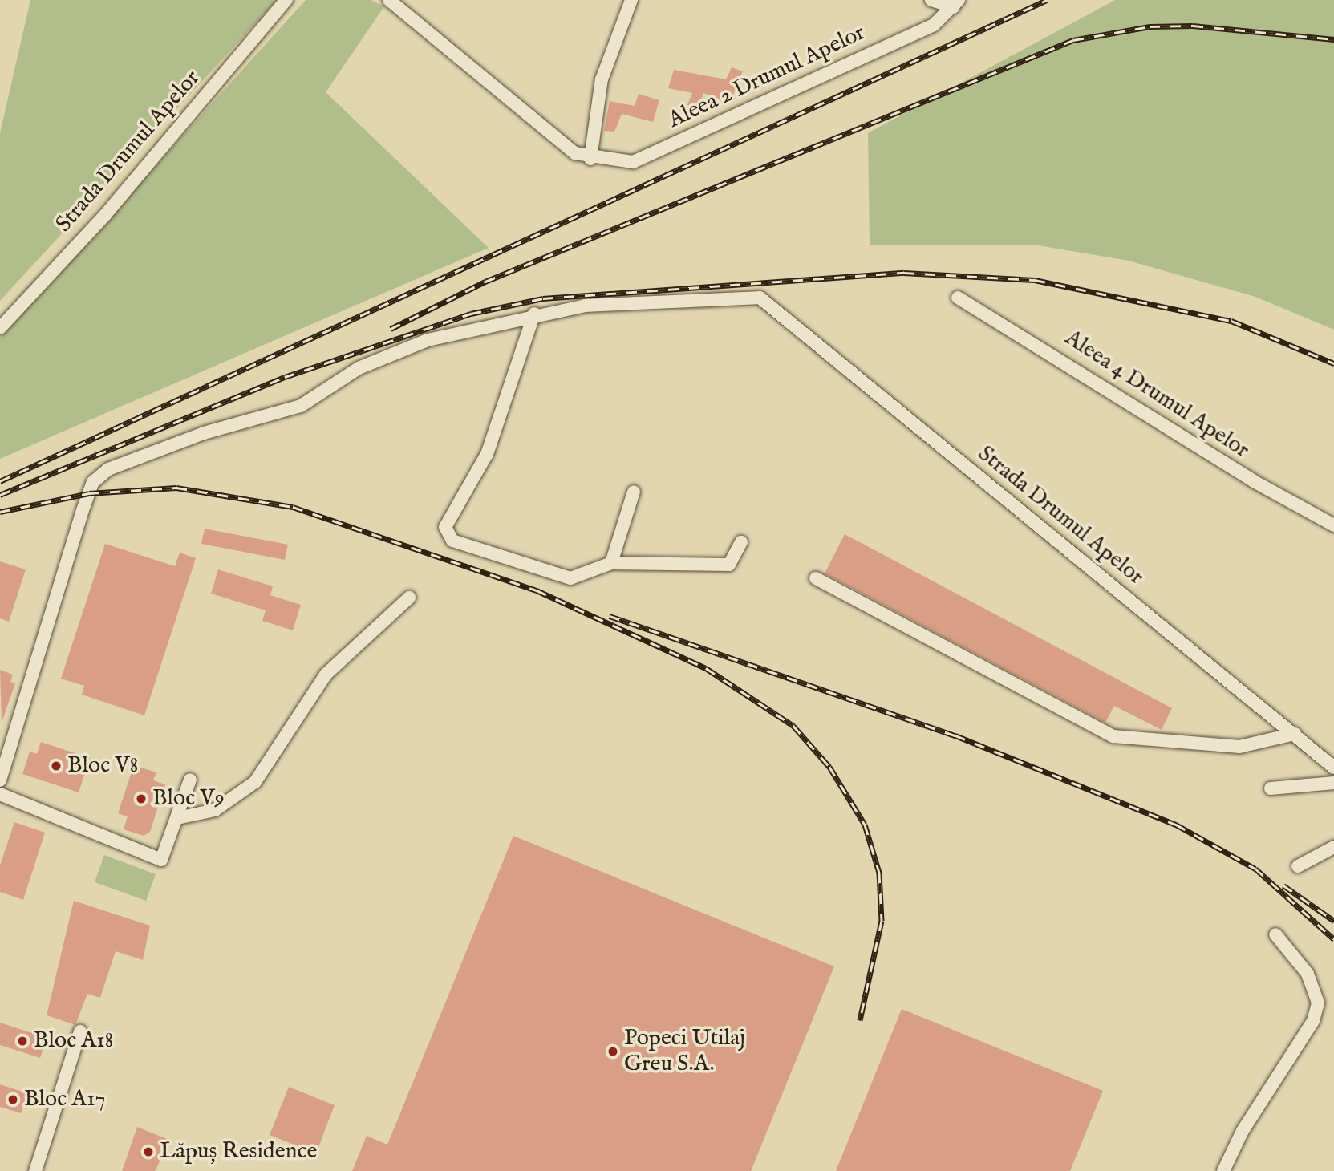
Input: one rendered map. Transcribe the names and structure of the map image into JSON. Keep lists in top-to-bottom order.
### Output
{
  "streets": {
    "street": ["Aleea 2 Drumul Apelor", "Strada Drumul Apelor", "Aleea 4 Drumul Apelor"]
  },
  "places": [
    "Bloc V8",
    "Bloc V9",
    "Bloc A18",
    "Popeci Utilaj Greu S.A.",
    "Bloc A17",
    "Lăpuș Residence"
  ]
}
